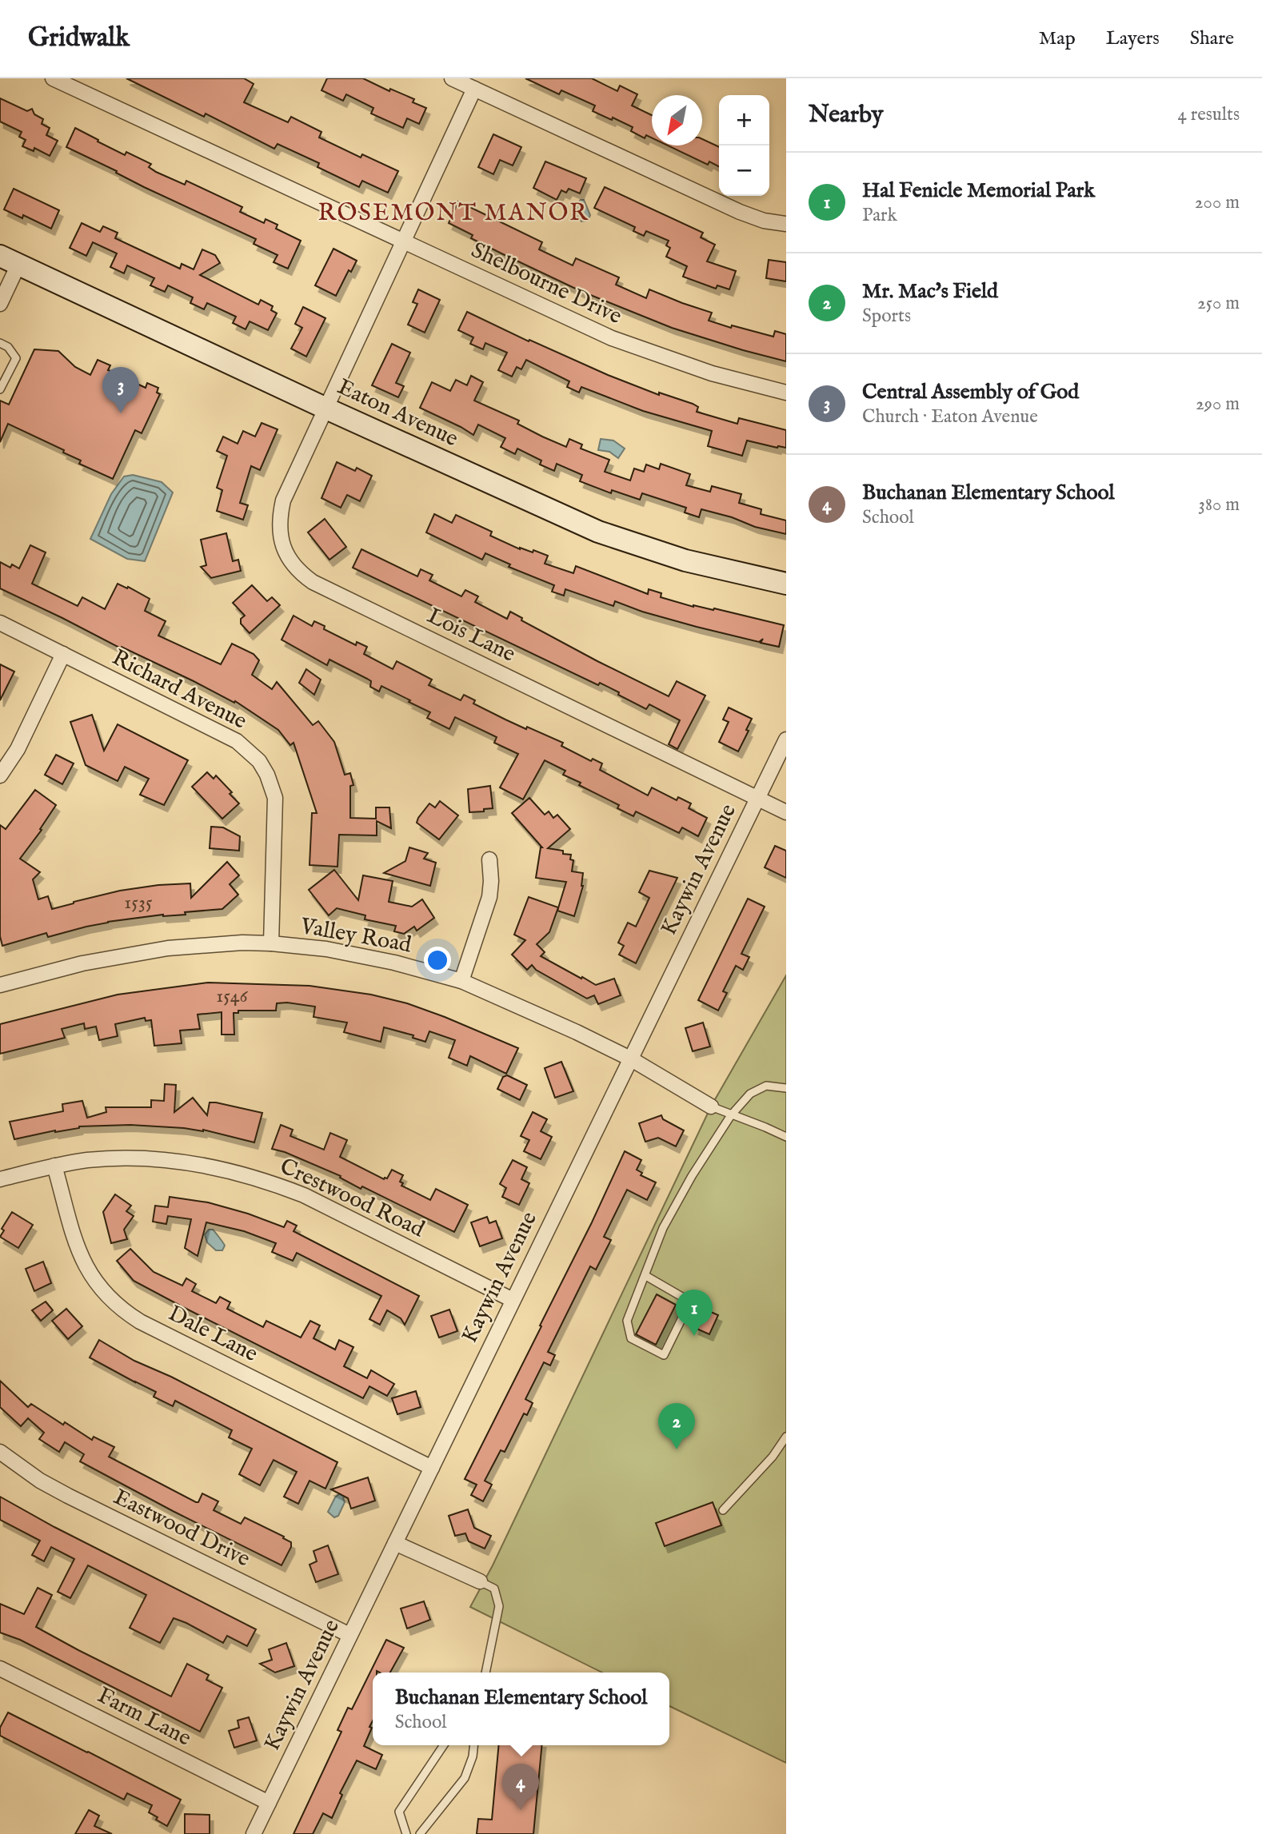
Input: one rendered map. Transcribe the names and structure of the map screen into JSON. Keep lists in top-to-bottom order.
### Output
{
  "streets": {
    "street": [
      "Shelbourne Drive",
      "Eaton Avenue",
      "Lois Lane",
      "Richard Avenue",
      "Kaywin Avenue",
      "Valley Road",
      "Crestwood Road",
      "Dale Lane",
      "Eastwood Drive",
      "Farm Lane"
    ]
  },
  "crossings": [
    ["Shelbourne Drive", "Lois Lane"],
    ["Eaton Avenue", "Lois Lane"],
    ["Lois Lane", "Kaywin Avenue"],
    ["Richard Avenue", "Valley Road"],
    ["Kaywin Avenue", "Valley Road"],
    ["Kaywin Avenue", "Crestwood Road"],
    ["Kaywin Avenue", "Dale Lane"],
    ["Kaywin Avenue", "Eastwood Drive"],
    ["Kaywin Avenue", "Farm Lane"],
    ["Crestwood Road", "Dale Lane"]
  ],
  "districts": ["ROSEMONT MANOR"],
  "house_numbers": ["1535", "1546"],
  "north": "bottom left",
  "page": {
    "header": "Gridwalk",
    "nav": ["Map", "Layers", "Share"],
    "heading": ["Nearby", "4 results"],
    "map_buttons": ["+", "−"],
    "list": [
      {
        "mark": "1",
        "name": "Hal Fenicle Memorial Park",
        "note": "Park",
        "value": "200 m"
      },
      {
        "mark": "2",
        "name": "Mr. Mac's Field",
        "note": "Sports",
        "value": "250 m"
      },
      {
        "mark": "3",
        "name": "Central Assembly of God",
        "note": "Church · Eaton Avenue",
        "value": "290 m"
      },
      {
        "mark": "4",
        "name": "Buchanan Elementary School",
        "note": "School",
        "value": "380 m"
      }
    ],
    "pins": [
      "3",
      "1",
      "2",
      "4"
    ],
    "popup": ["Buchanan Elementary School", "School"]
  }
}
